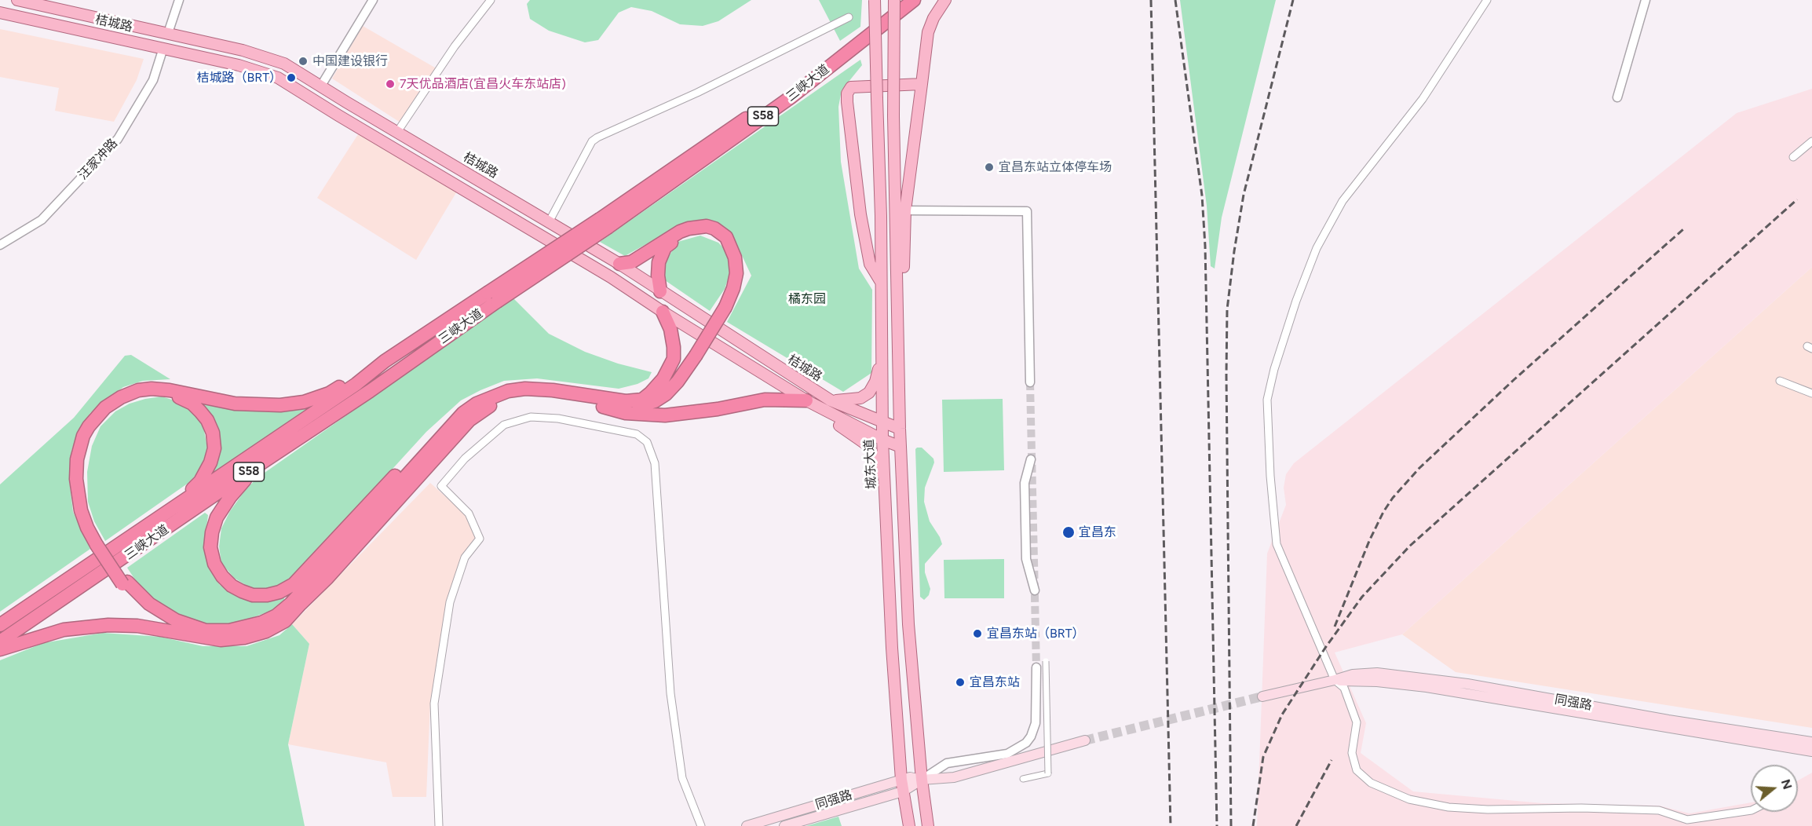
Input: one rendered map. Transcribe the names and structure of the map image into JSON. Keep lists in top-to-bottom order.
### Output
{
  "streets": {
    "highway": ["三峡大道", "S58"],
    "main road": ["桔城路", "城东大道", "同强路"],
    "street": ["汪家冲路"]
  },
  "crossings": [
    ["桔城路", "汪家冲路"],
    ["桔城路", "城东大道"],
    ["城东大道", "同强路"]
  ],
  "parks": ["橘东园"],
  "places": [
    "中国建设银行",
    "桔城路（BRT）",
    "7天优品酒店(宜昌火车东站店)",
    "宜昌东站立体停车场",
    "宜昌东",
    "宜昌东站（BRT）",
    "宜昌东站"
  ],
  "north": "right"
}
